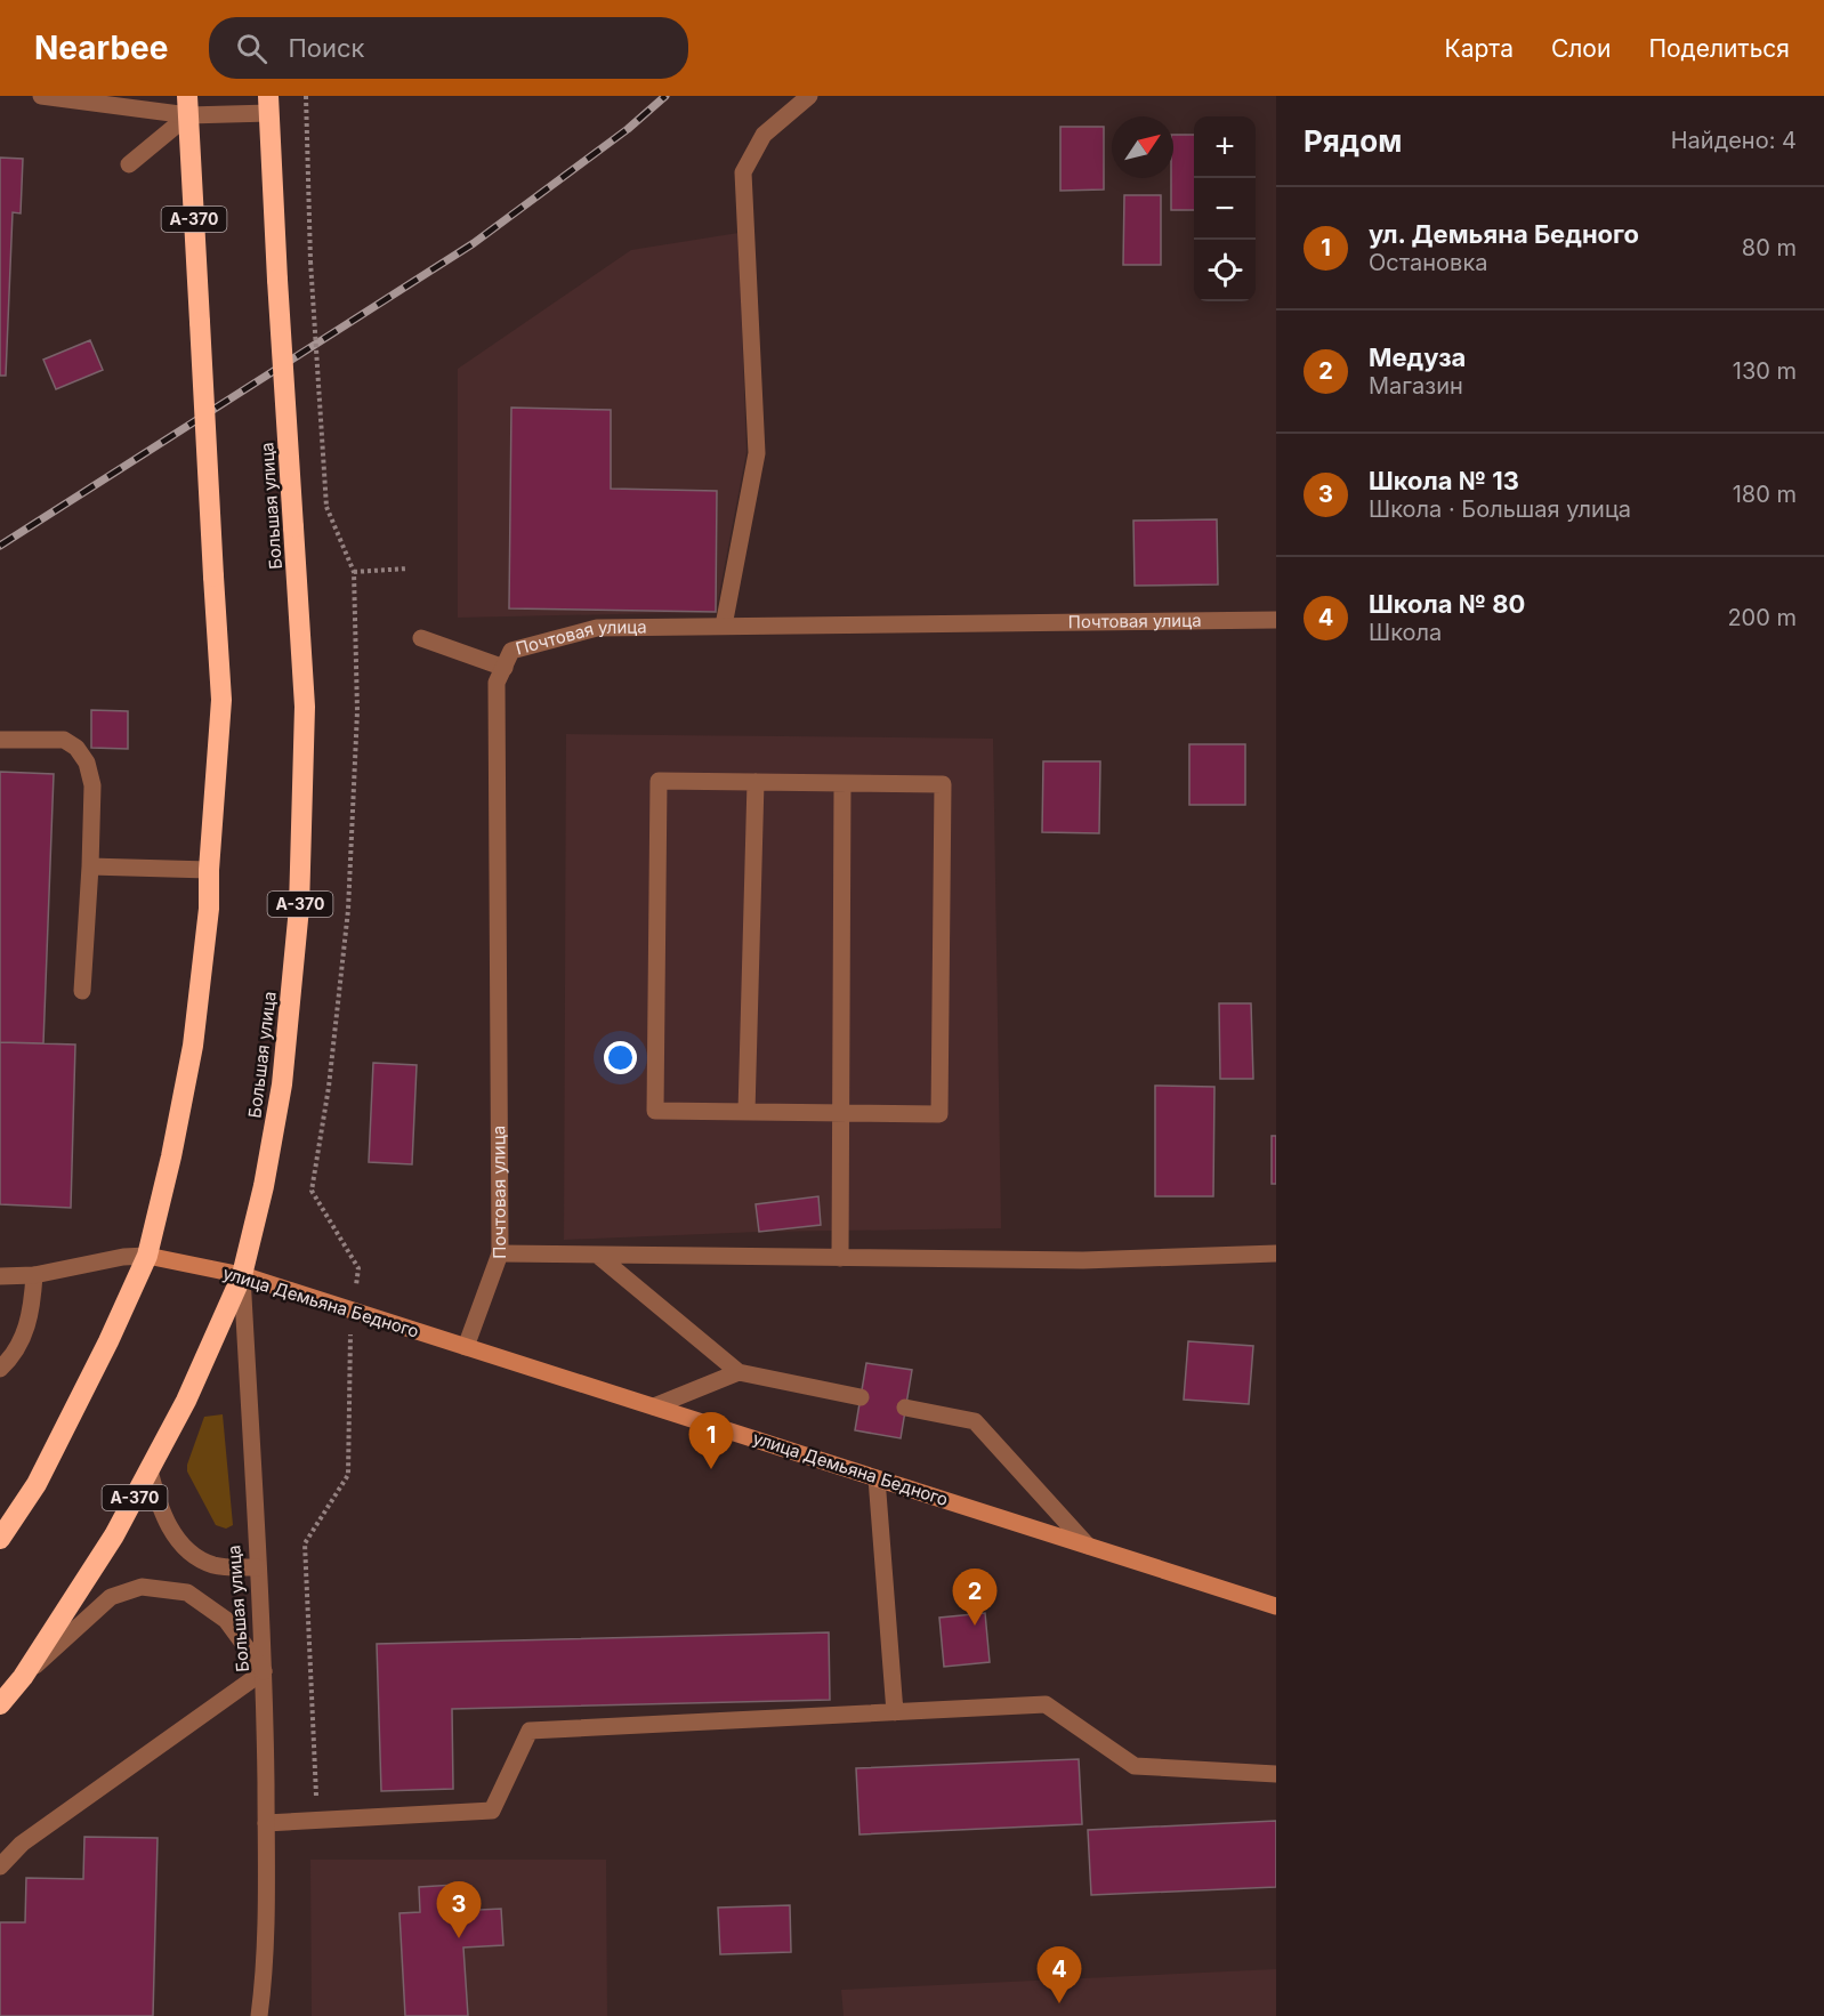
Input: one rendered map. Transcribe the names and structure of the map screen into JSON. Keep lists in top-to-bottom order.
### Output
{
  "streets": {
    "highway": ["А-370", "Большая улица"],
    "main road": ["улица Демьяна Бедного"],
    "street": ["Почтовая улица"]
  },
  "crossings": [
    ["А-370", "Большая улица"],
    ["А-370", "улица Демьяна Бедного"],
    ["Большая улица", "улица Демьяна Бедного"],
    ["Почтовая улица", "улица Демьяна Бедного"]
  ],
  "north": "top right",
  "page": {
    "header": "Nearbee",
    "search": "Поиск",
    "nav": ["Карта", "Слои", "Поделиться"],
    "heading": ["Рядом", "Найдено: 4"],
    "map_buttons": ["+", "−"],
    "list": [
      {
        "mark": "1",
        "name": "ул. Демьяна Бедного",
        "note": "Остановка",
        "value": "80 m"
      },
      {
        "mark": "2",
        "name": "Медуза",
        "note": "Магазин",
        "value": "130 m"
      },
      {
        "mark": "3",
        "name": "Школа № 13",
        "note": "Школа · Большая улица",
        "value": "180 m"
      },
      {
        "mark": "4",
        "name": "Школа № 80",
        "note": "Школа",
        "value": "200 m"
      }
    ],
    "pins": [
      "1",
      "2",
      "3",
      "4"
    ]
  }
}
